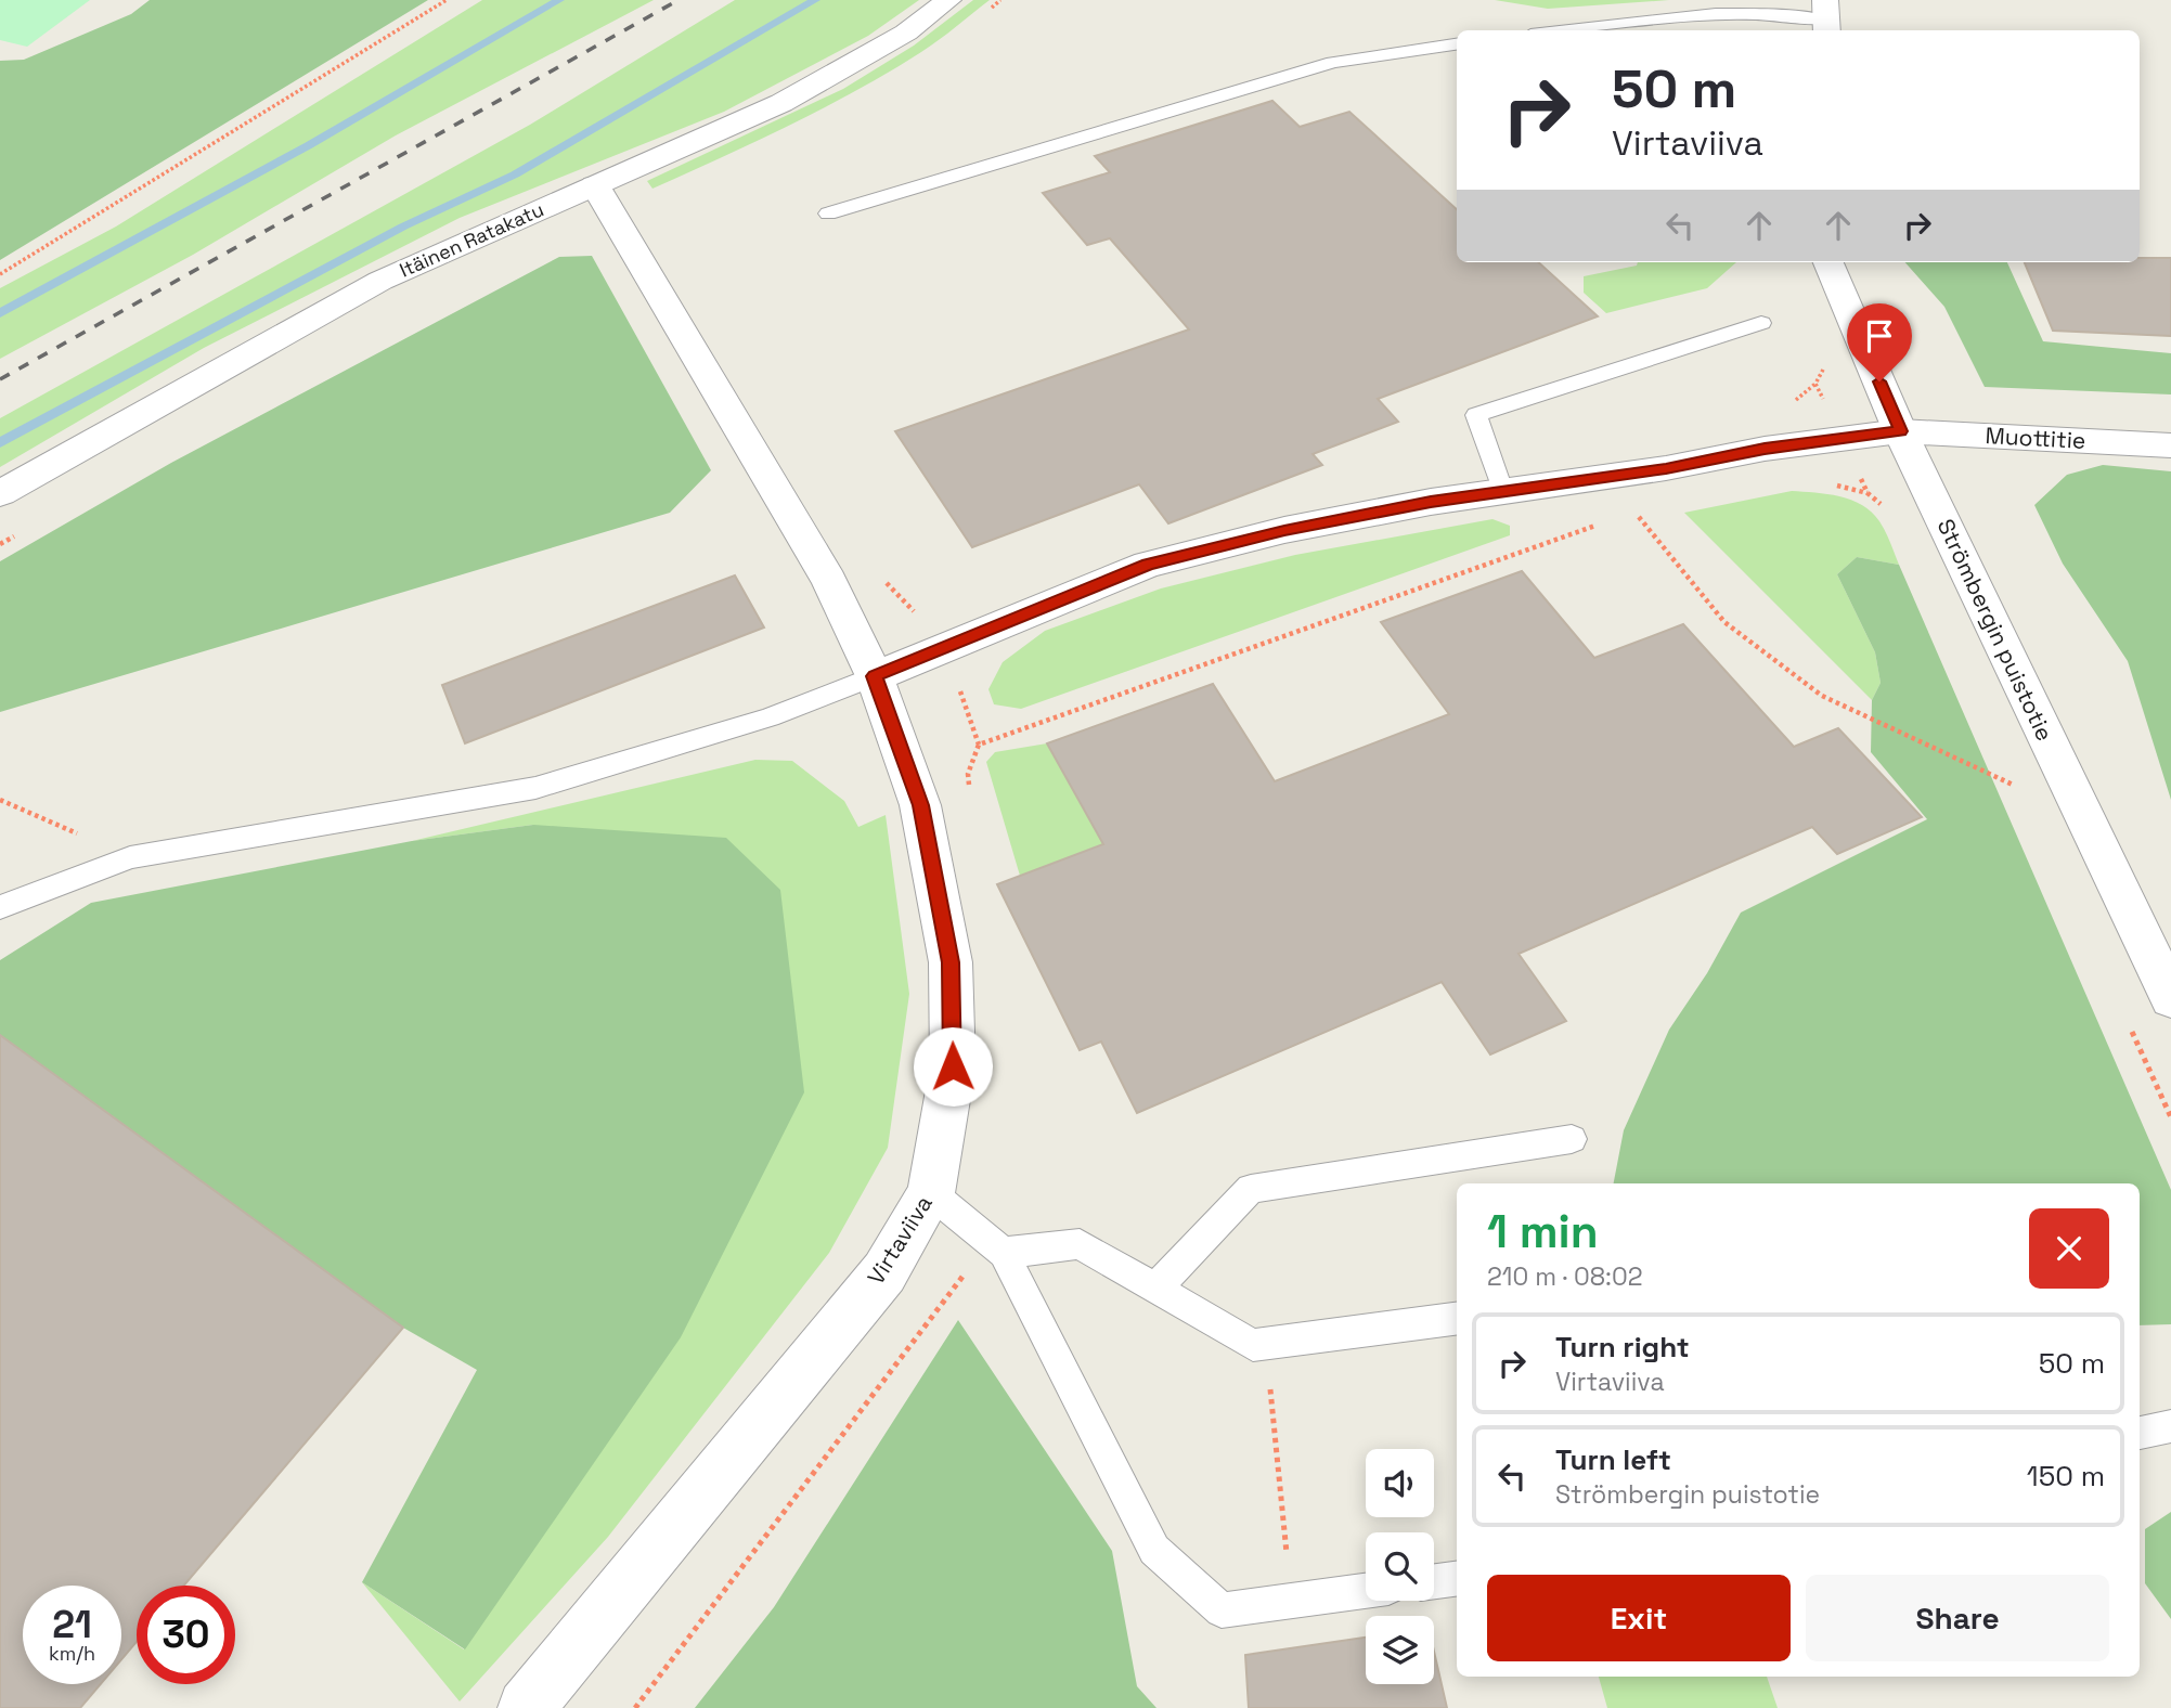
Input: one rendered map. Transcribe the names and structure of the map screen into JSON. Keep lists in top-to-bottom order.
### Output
{
  "streets": {
    "street": [
      "Itäinen Ratakatu",
      "Muottitie",
      "Strömbergin puistotie",
      "Virtaviiva"
    ]
  },
  "crossings": [
    ["Itäinen Ratakatu", "Virtaviiva"],
    ["Muottitie", "Strömbergin puistotie"]
  ],
  "page": {
    "turn": ["50 m", "Virtaviiva"],
    "heading": ["1 min", "210 m · 08:02"],
    "list": [
      {
        "name": "Turn right",
        "note": "Virtaviiva",
        "value": "50 m"
      },
      {
        "name": "Turn left",
        "note": "Strömbergin puistotie",
        "value": "150 m"
      }
    ],
    "buttons": ["Exit", "Share"],
    "speed": "21 km/h",
    "limit": "30"
  }
}
